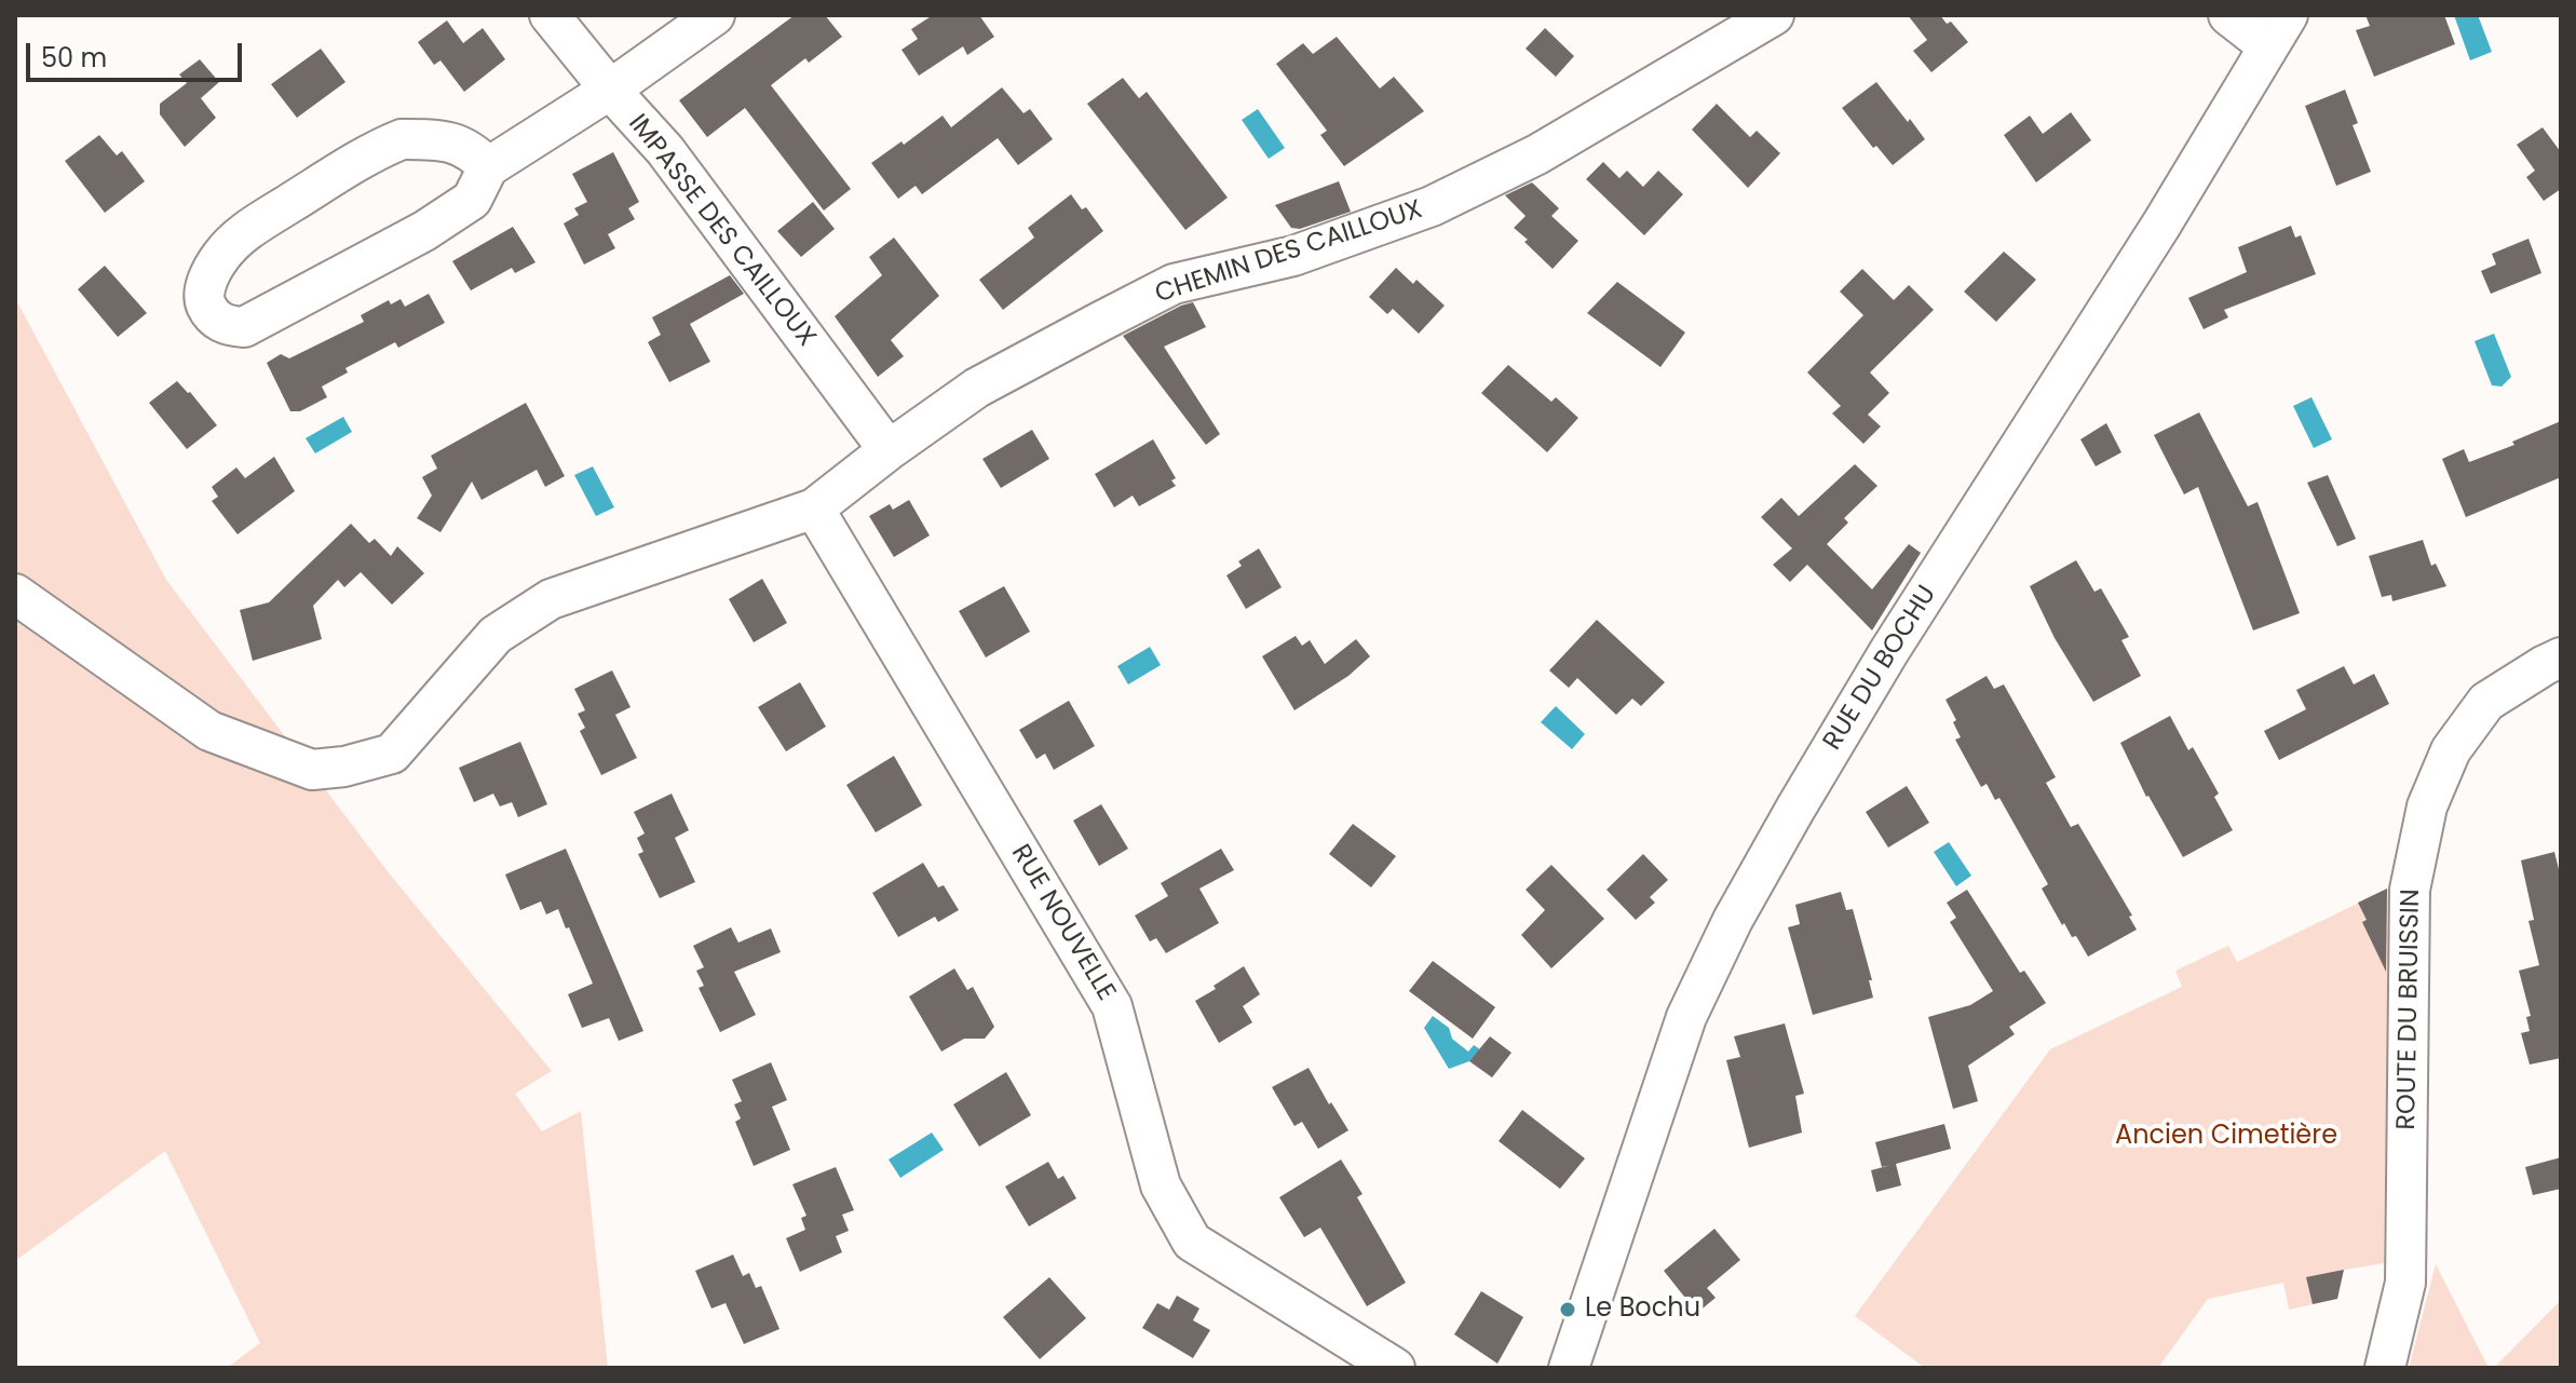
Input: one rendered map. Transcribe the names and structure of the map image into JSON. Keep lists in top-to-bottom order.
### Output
{
  "streets": {
    "street": [
      "IMPASSE DES CAILLOUX",
      "CHEMIN DES CAILLOUX",
      "RUE DU BOCHU",
      "RUE NOUVELLE",
      "ROUTE DU BRUISSIN"
    ]
  },
  "crossings": [
    ["IMPASSE DES CAILLOUX", "CHEMIN DES CAILLOUX"],
    ["CHEMIN DES CAILLOUX", "RUE NOUVELLE"]
  ],
  "parks": ["Ancien Cimetière"],
  "places": ["Le Bochu"],
  "scale_bar": "50 m"
}
